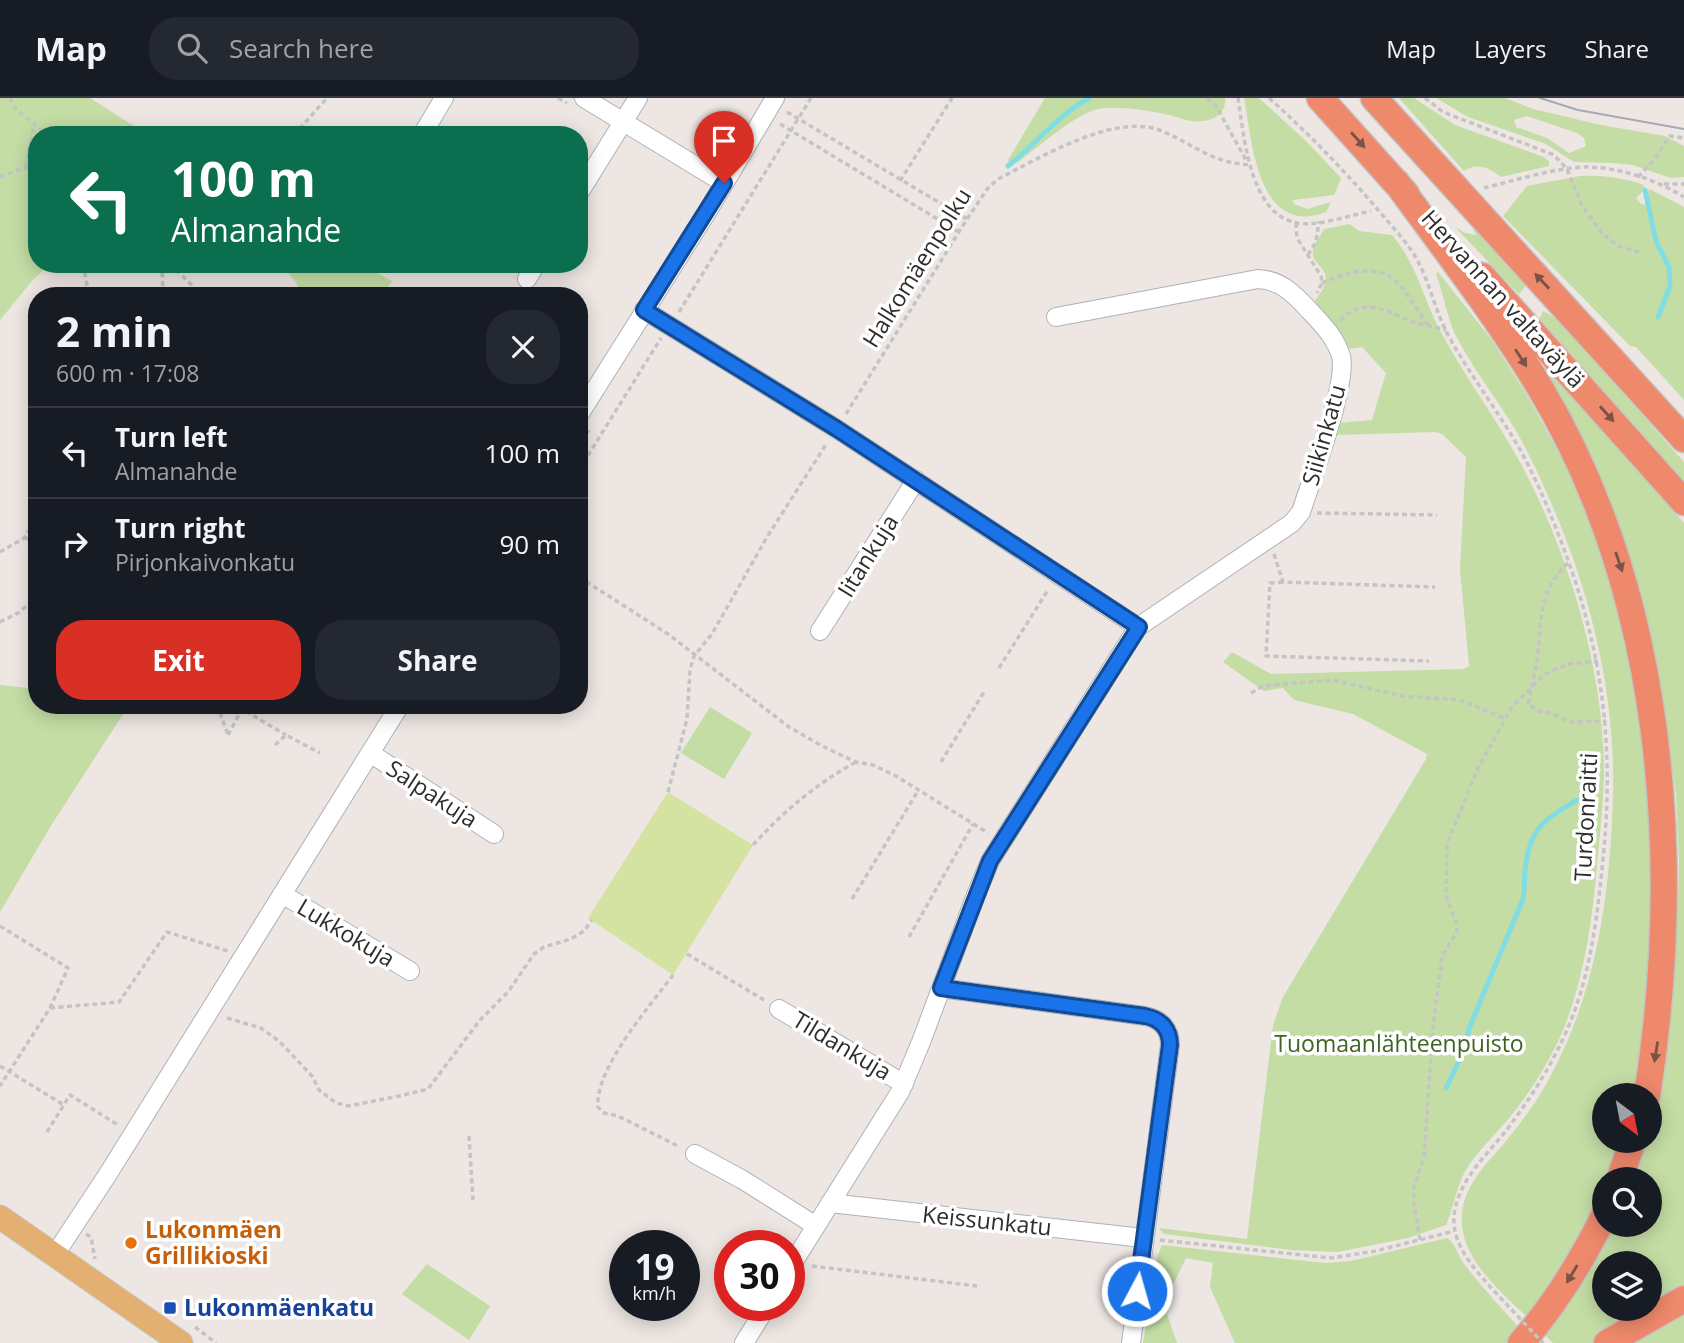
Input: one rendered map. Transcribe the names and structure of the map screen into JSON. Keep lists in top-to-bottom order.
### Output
{
  "streets": {
    "highway": ["Hervannan valtaväylä"],
    "street": [
      "Siikinkatu",
      "Iitankuja",
      "Salpakuja",
      "Lukkokuja",
      "Tildankuja",
      "Keissunkatu"
    ],
    "path": ["Halkomäenpolku", "Turdonraitti"]
  },
  "parks": ["Tuomaanlähteenpuisto"],
  "places": {
    "other": ["Lukonmäen Grillikioski"],
    "transit": ["Lukonmäenkatu"]
  },
  "north": "bottom right",
  "page": {
    "header": "Map",
    "search": "Search here",
    "nav": ["Map", "Layers", "Share"],
    "turn": ["100 m", "Almanahde"],
    "heading": ["2 min", "600 m · 17:08"],
    "list": [
      {
        "name": "Turn left",
        "note": "Almanahde",
        "value": "100 m"
      },
      {
        "name": "Turn right",
        "note": "Pirjonkaivonkatu",
        "value": "90 m"
      }
    ],
    "buttons": ["Exit", "Share"],
    "speed": "19 km/h",
    "limit": "30"
  }
}
